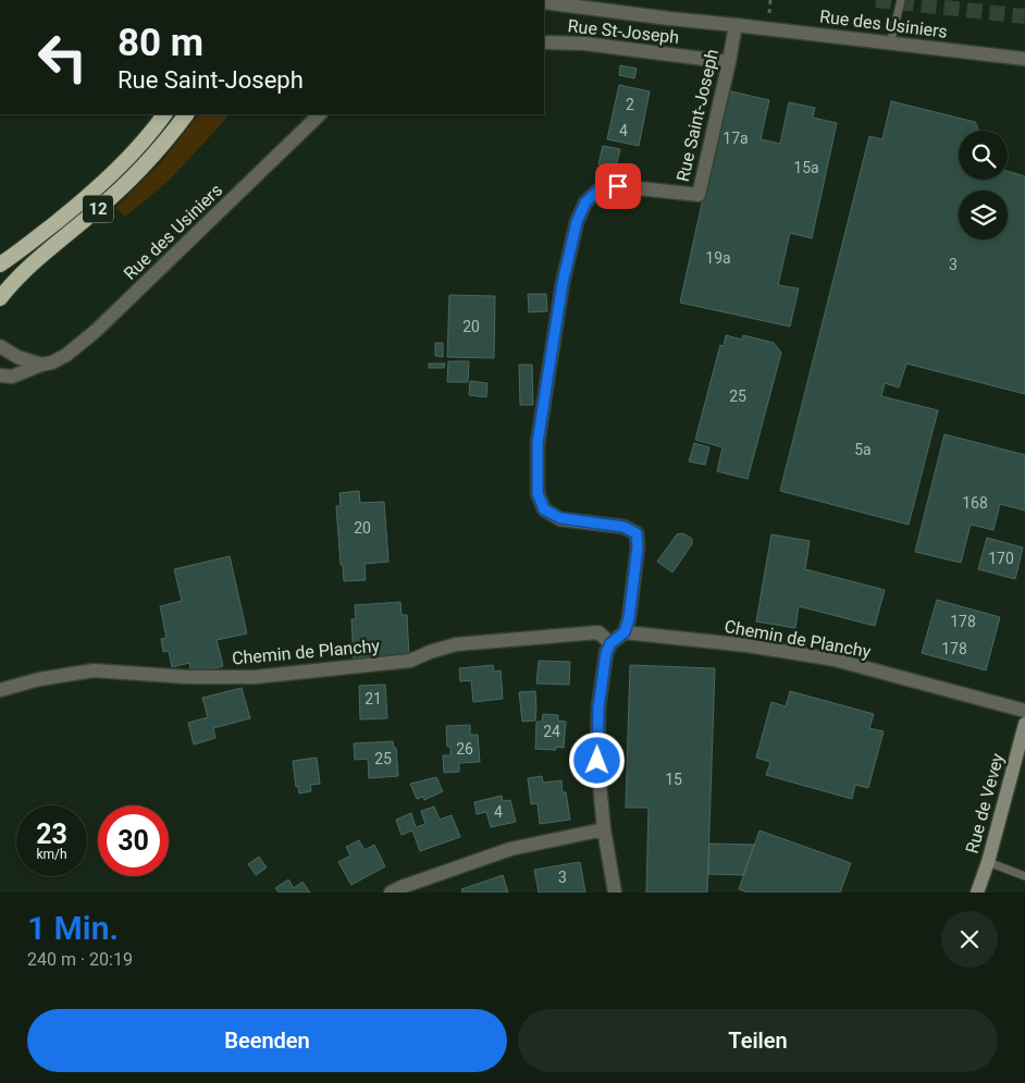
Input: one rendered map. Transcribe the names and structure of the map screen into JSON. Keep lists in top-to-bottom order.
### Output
{
  "streets": {
    "highway": ["12"],
    "main road": ["Rue de Vevey"],
    "street": [
      "Rue des Usiniers",
      "Rue St-Joseph",
      "Rue Saint-Joseph",
      "Chemin de Planchy"
    ]
  },
  "crossings": [
    ["Rue des Usiniers", "Rue Saint-Joseph"],
    ["Rue St-Joseph", "Rue Saint-Joseph"],
    ["Rue Saint-Joseph", "Chemin de Planchy"]
  ],
  "house_numbers": [
    "2",
    "4",
    "17a",
    "15a",
    "19a",
    "3",
    "20",
    "25",
    "5a",
    "168",
    "20",
    "170",
    "178",
    "178",
    "21",
    "24",
    "26",
    "25",
    "15",
    "4",
    "3"
  ],
  "page": {
    "turn": ["80 m", "Rue Saint-Joseph"],
    "speed": "23 km/h",
    "limit": "30",
    "heading": ["1 Min.", "240 m · 20:19"],
    "buttons": ["Beenden", "Teilen"]
  }
}
